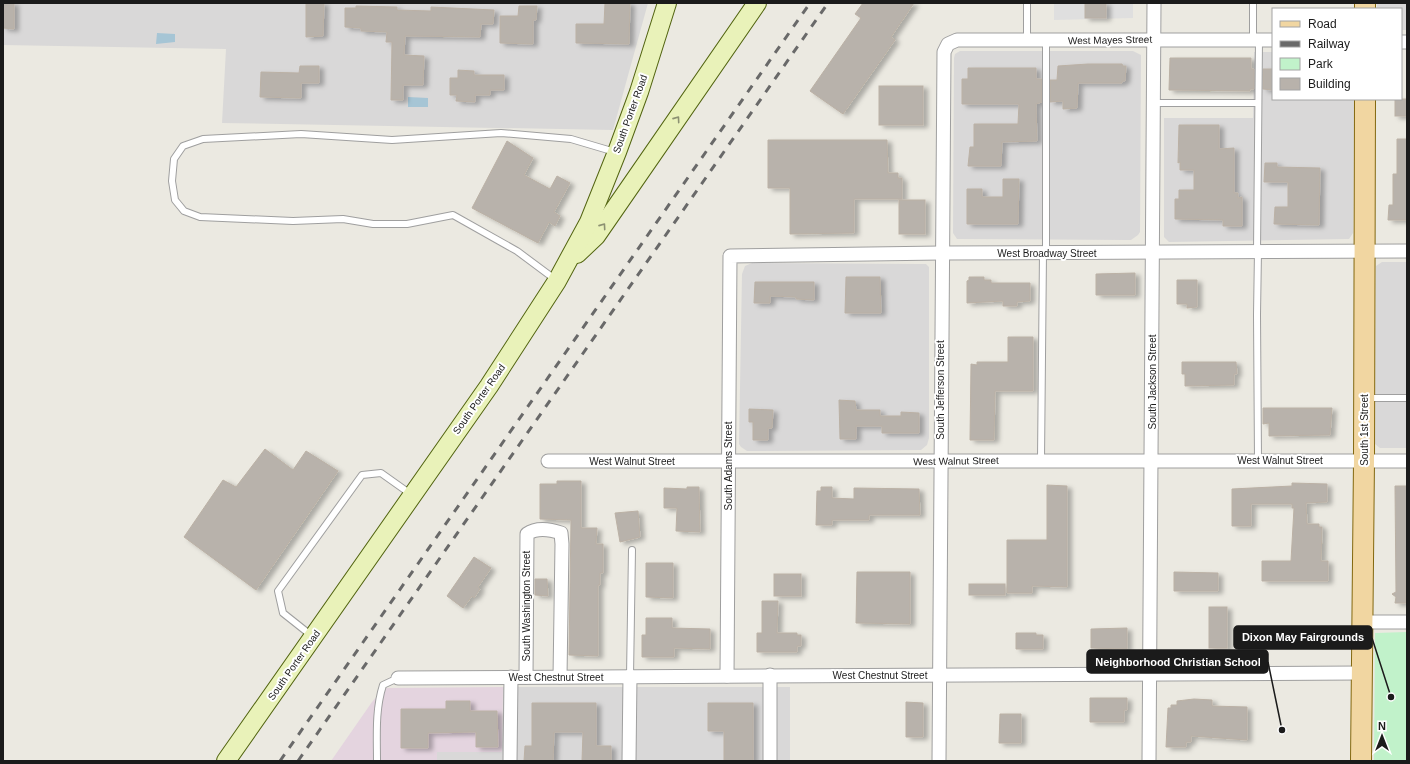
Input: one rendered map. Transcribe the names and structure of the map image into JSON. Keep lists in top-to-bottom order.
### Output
{
  "streets": {
    "main road": ["South 1st Street"],
    "street": [
      "West Mayes Street",
      "South Porter Road",
      "West Broadway Street",
      "South Jackson Street",
      "South Jefferson Street",
      "West Walnut Street",
      "South Adams Street",
      "South Washington Street",
      "West Chestnut Street"
    ]
  },
  "crossings": [
    ["West Mayes Street", "South Jackson Street"],
    ["West Mayes Street", "South Jefferson Street"],
    ["West Broadway Street", "South Jackson Street"],
    ["West Broadway Street", "South Jefferson Street"],
    ["West Broadway Street", "South 1st Street"],
    ["West Broadway Street", "South Adams Street"],
    ["South Jackson Street", "West Walnut Street"],
    ["South Jackson Street", "West Chestnut Street"],
    ["South Jefferson Street", "West Walnut Street"],
    ["South Jefferson Street", "West Chestnut Street"],
    ["South 1st Street", "West Walnut Street"],
    ["South 1st Street", "West Chestnut Street"],
    ["West Walnut Street", "South Adams Street"],
    ["South Adams Street", "West Chestnut Street"],
    ["South Washington Street", "West Chestnut Street"]
  ],
  "places": ["Dixon May Fairgrounds", "Neighborhood Christian School"],
  "legend": [
    "Road",
    "Railway",
    "Park",
    "Building"
  ],
  "north": "top"
}
